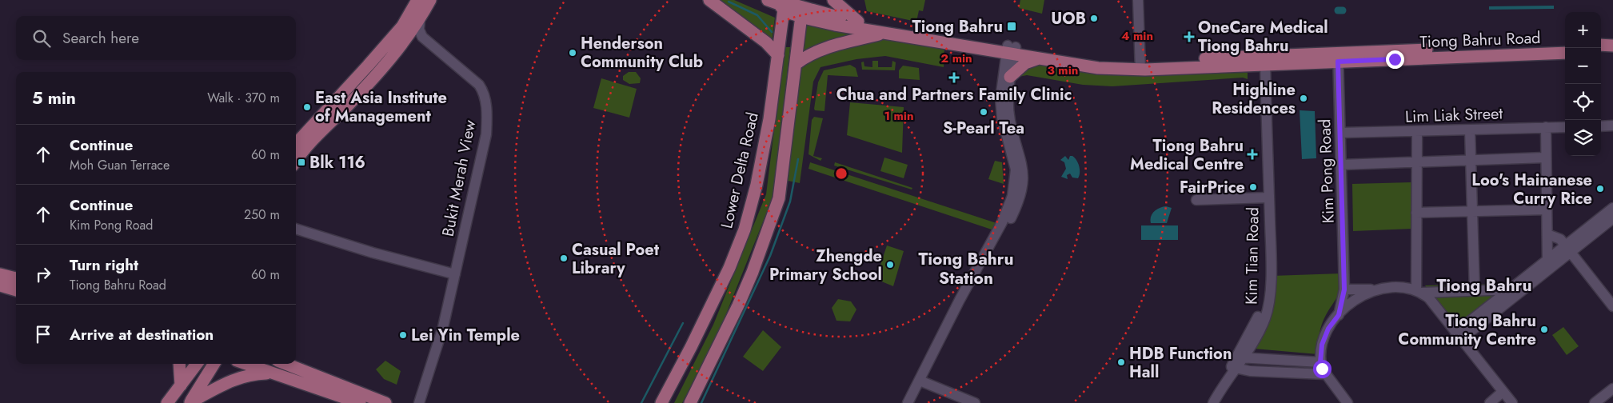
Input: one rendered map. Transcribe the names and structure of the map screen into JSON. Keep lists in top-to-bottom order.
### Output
{
  "streets": {
    "main road": ["Tiong Bahru Road", "Lower Delta Road"],
    "street": [
      "Lim Liak Street",
      "Kim Pong Road",
      "Bukit Merah View",
      "Kim Tian Road"
    ]
  },
  "crossings": [
    ["Tiong Bahru Road", "Lower Delta Road"],
    ["Tiong Bahru Road", "Kim Pong Road"],
    ["Tiong Bahru Road", "Kim Tian Road"],
    ["Lim Liak Street", "Kim Pong Road"]
  ],
  "districts": ["Tiong Bahru Station", "Tiong Bahru"],
  "places": {
    "other": [
      "UOB",
      "Henderson Community Club",
      "Highline Residences",
      "East Asia Institute of Management",
      "S-Pearl Tea",
      "FairPrice",
      "Loo's Hainanese Curry Rice",
      "Casual Poet Library",
      "Zhengde Primary School",
      "Tiong Bahru Community Centre",
      "Lei Yin Temple",
      "HDB Function Hall"
    ],
    "transit": ["Tiong Bahru", "Blk 116"],
    "health": ["OneCare Medical Tiong Bahru", "Chua and Partners Family Clinic", "Tiong Bahru Medical Centre"]
  },
  "page": {
    "map_buttons": ["+", "−"],
    "search": "Search here",
    "heading": ["5 min", "Walk · 370 m"],
    "list": [
      ["Continue", "Moh Guan Terrace", "60 m"],
      ["Continue", "Kim Pong Road", "250 m"],
      ["Turn right", "Tiong Bahru Road", "60 m"],
      "Arrive at destination"
    ]
  },
  "rings": [
    "4 min",
    "2 min",
    "3 min",
    "1 min"
  ]
}
